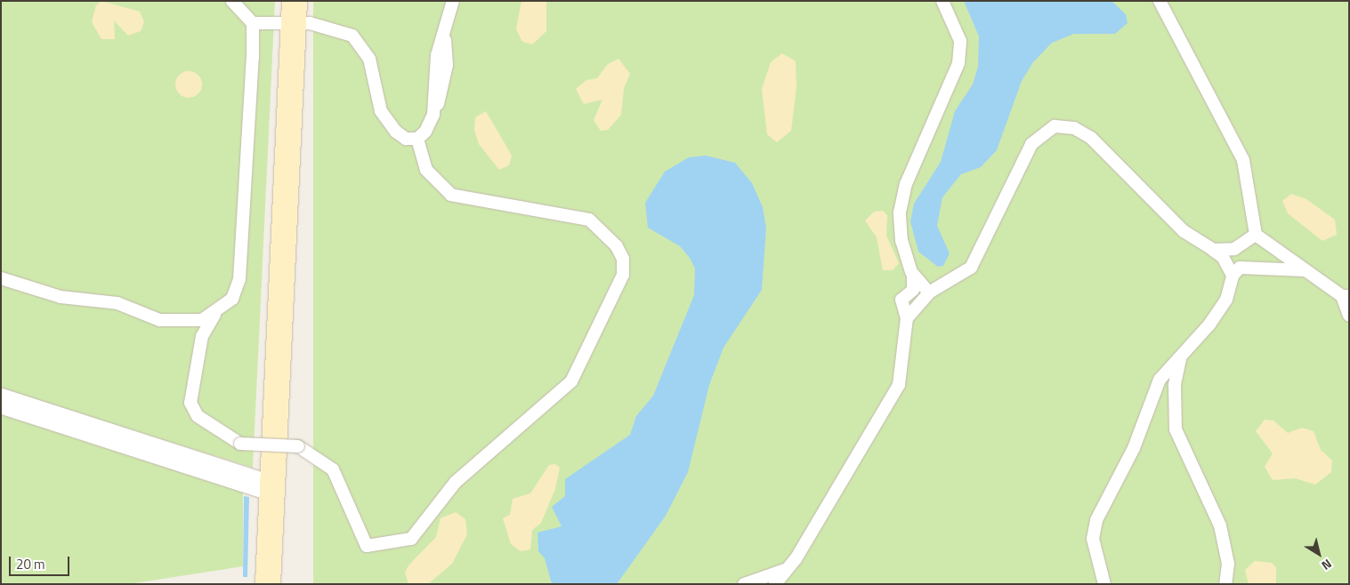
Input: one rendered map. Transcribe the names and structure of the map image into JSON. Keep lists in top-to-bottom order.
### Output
{
  "scale_bar": "20 m",
  "north": "bottom right"
}
